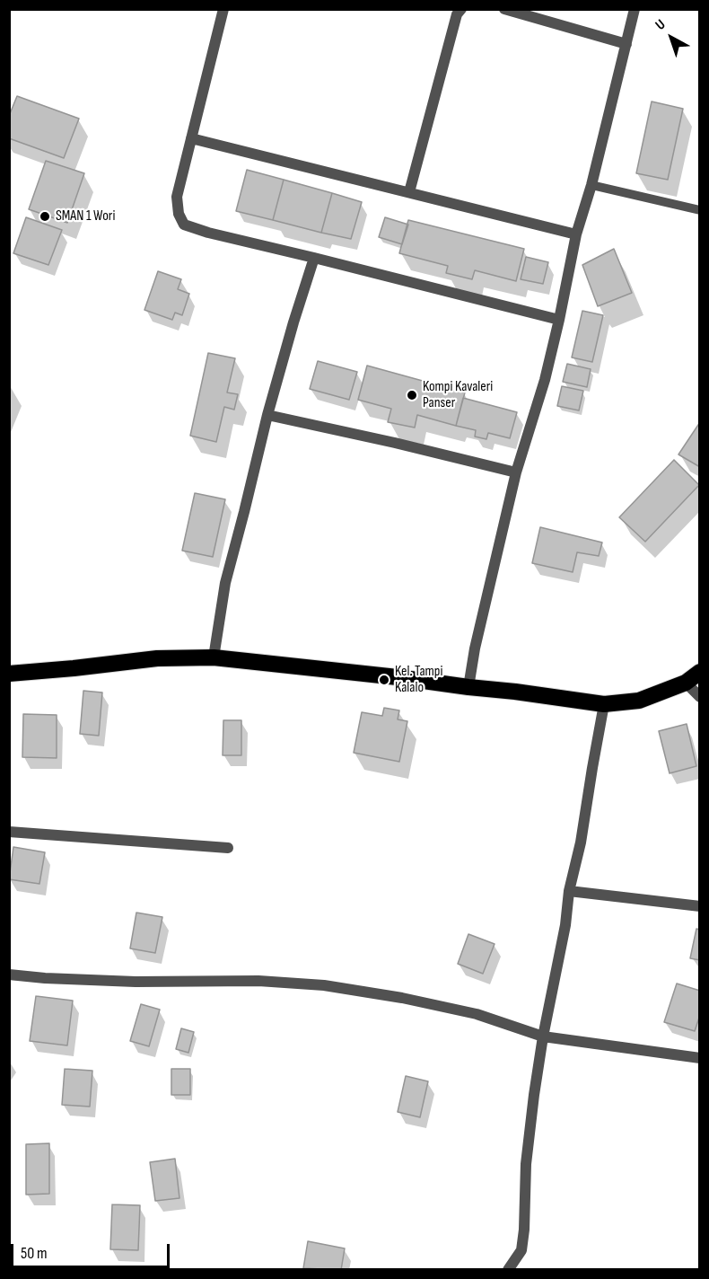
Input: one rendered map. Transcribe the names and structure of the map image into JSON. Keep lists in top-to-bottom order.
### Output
{
  "places": ["SMAN 1 Wori", "Kompi Kavaleri Panser", "Kel. Tampi Kalalo"],
  "scale_bar": "50 m",
  "north": "top left"
}
